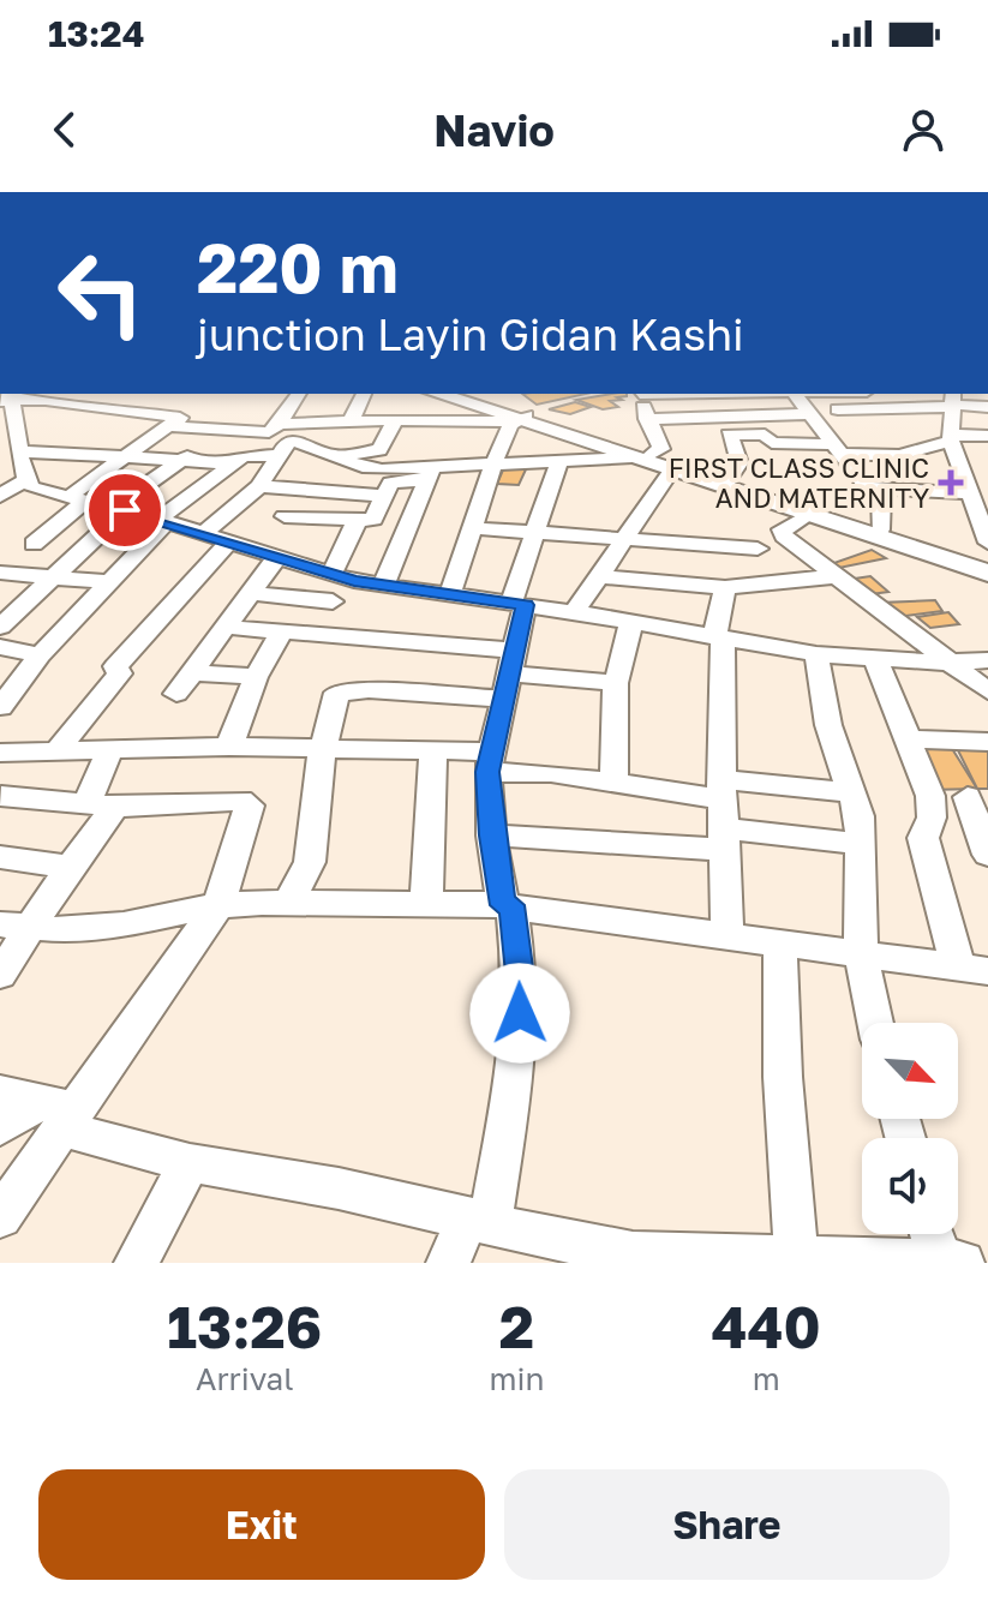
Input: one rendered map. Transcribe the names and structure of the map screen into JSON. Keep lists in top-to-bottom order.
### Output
{
  "places": {
    "health": ["FIRST CLASS CLINIC AND MATERNITY"]
  },
  "north": "bottom right",
  "page": {
    "status": "13:24",
    "header": "Navio",
    "turn": ["220 m", "junction Layin Gidan Kashi"],
    "eta": [
      "13:26",
      "Arrival",
      "2",
      "min",
      "440",
      "m"
    ],
    "buttons": ["Exit", "Share"]
  }
}
